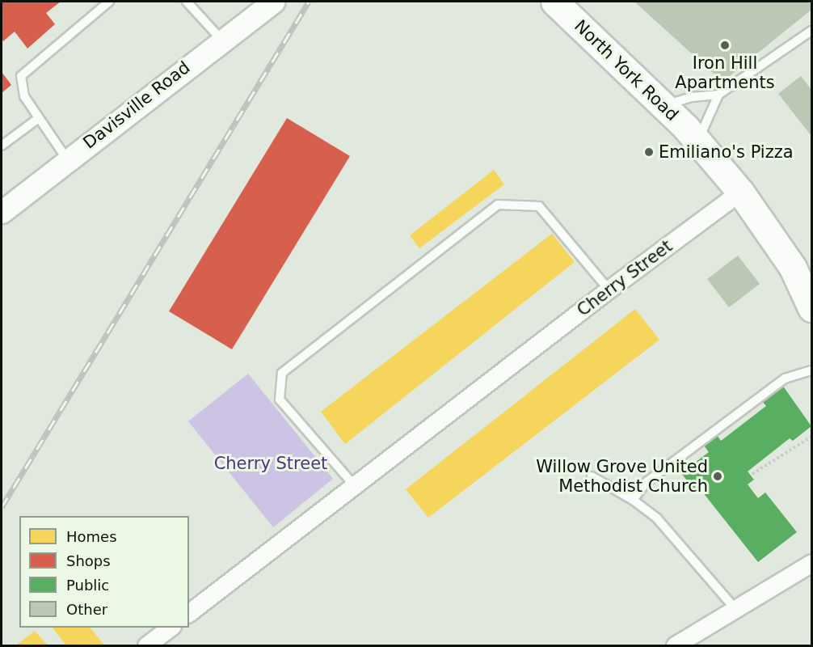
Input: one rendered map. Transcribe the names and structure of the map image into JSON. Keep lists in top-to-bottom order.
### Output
{
  "streets": {
    "highway": ["North York Road"],
    "street": ["Davisville Road", "Cherry Street"]
  },
  "crossings": [
    ["North York Road", "Cherry Street"]
  ],
  "parks": ["Cherry Street"],
  "places": ["Iron Hill Apartments", "Emiliano's Pizza", "Willow Grove United Methodist Church"],
  "legend": [
    "Homes",
    "Shops",
    "Public",
    "Other"
  ]
}
